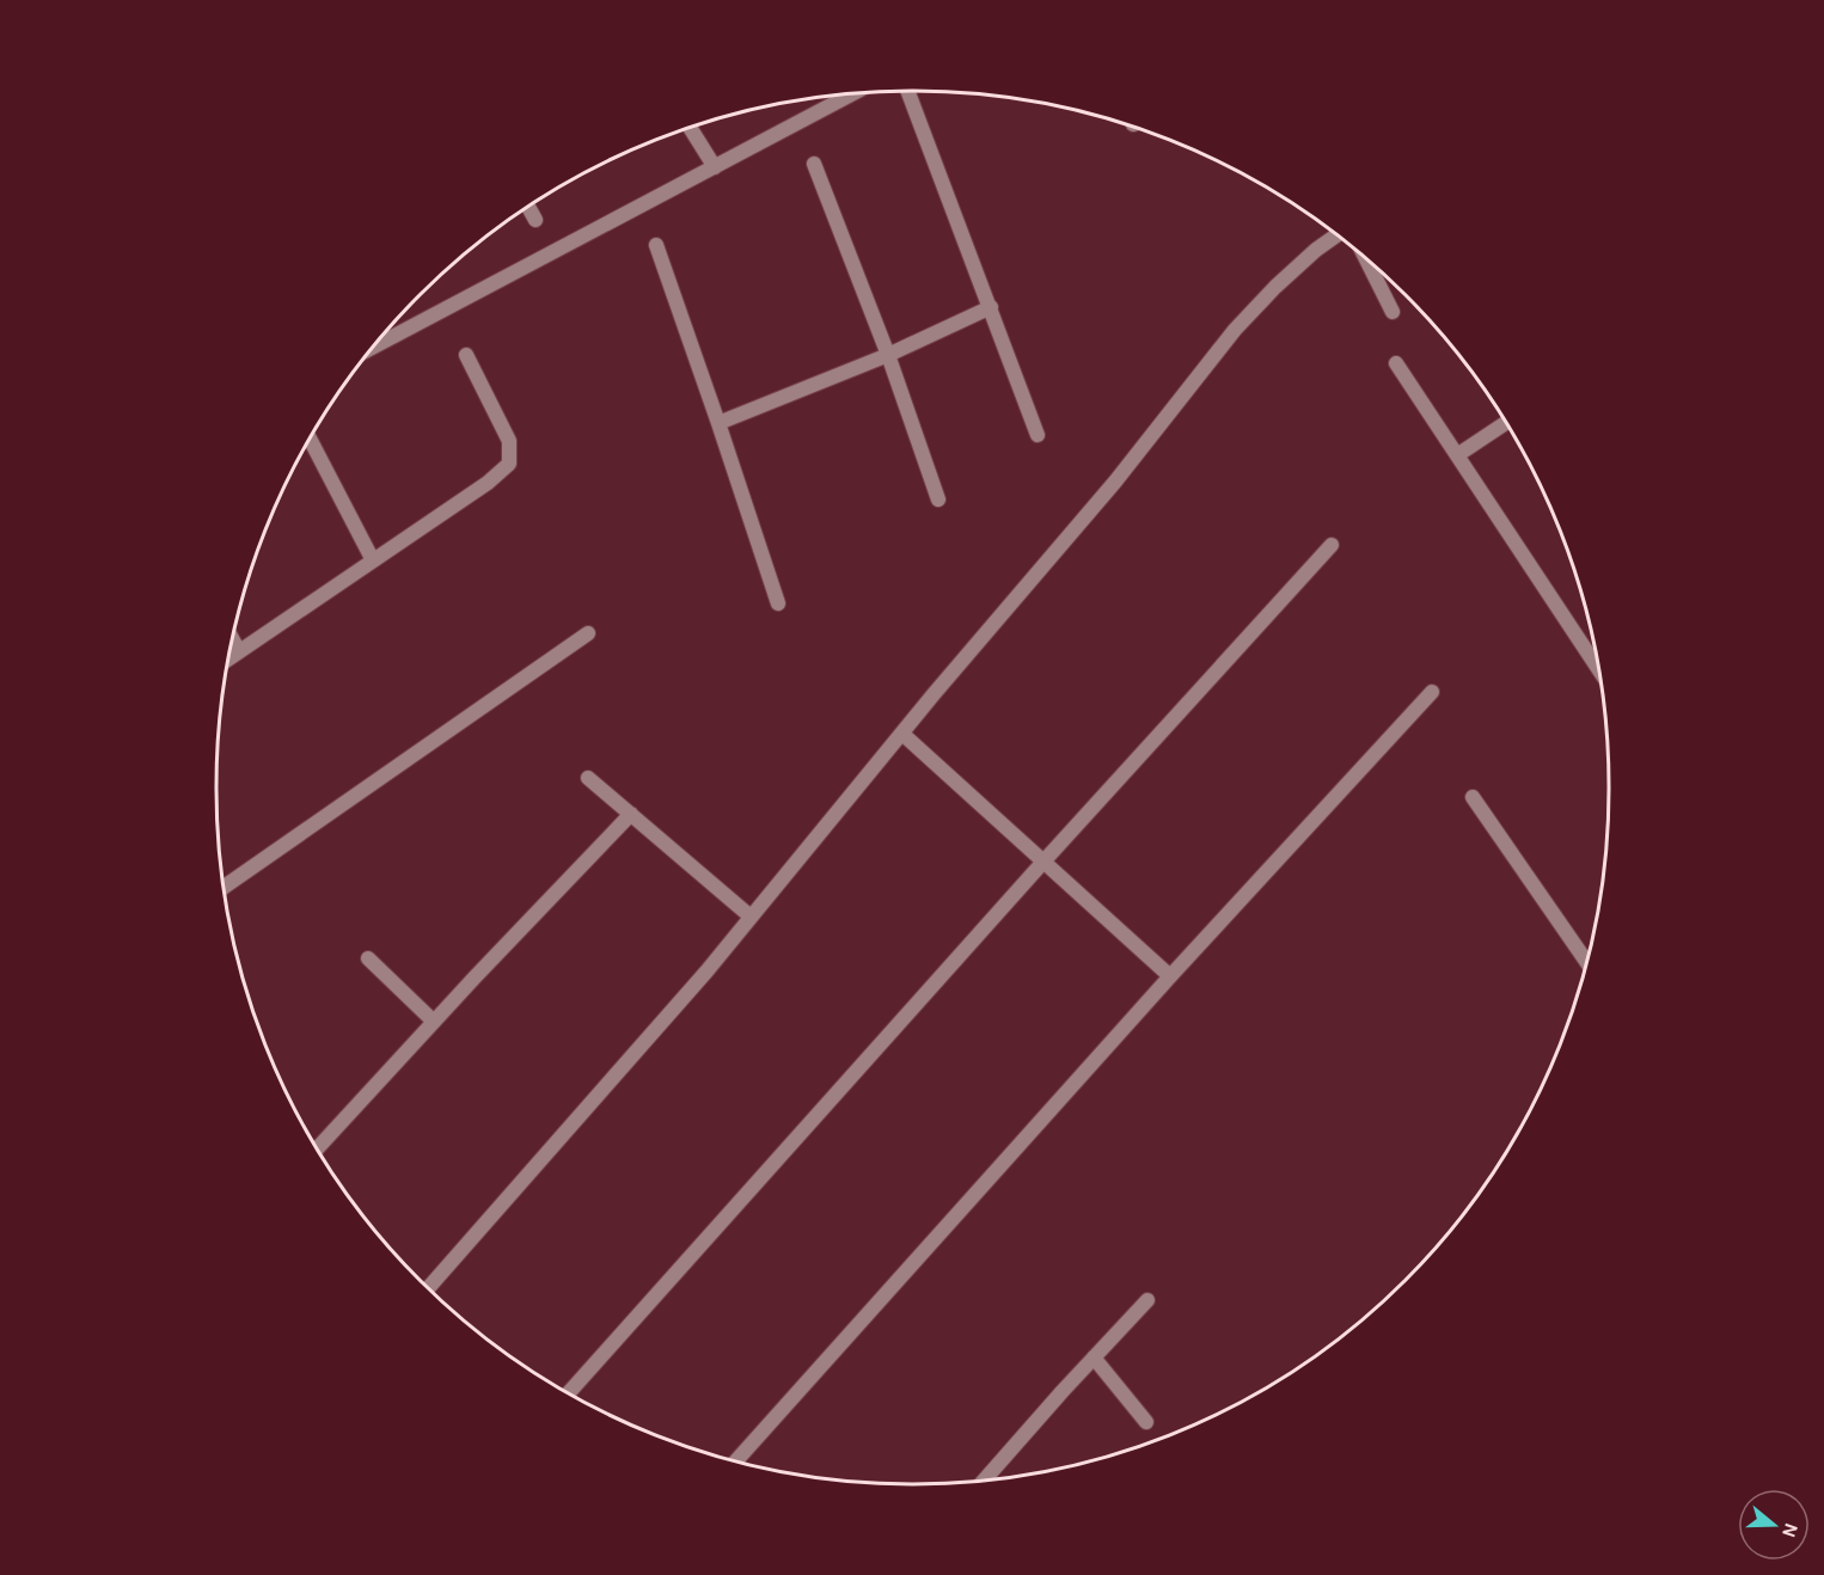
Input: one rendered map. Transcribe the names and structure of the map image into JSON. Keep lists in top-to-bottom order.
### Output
{
  "north": "right"
}
